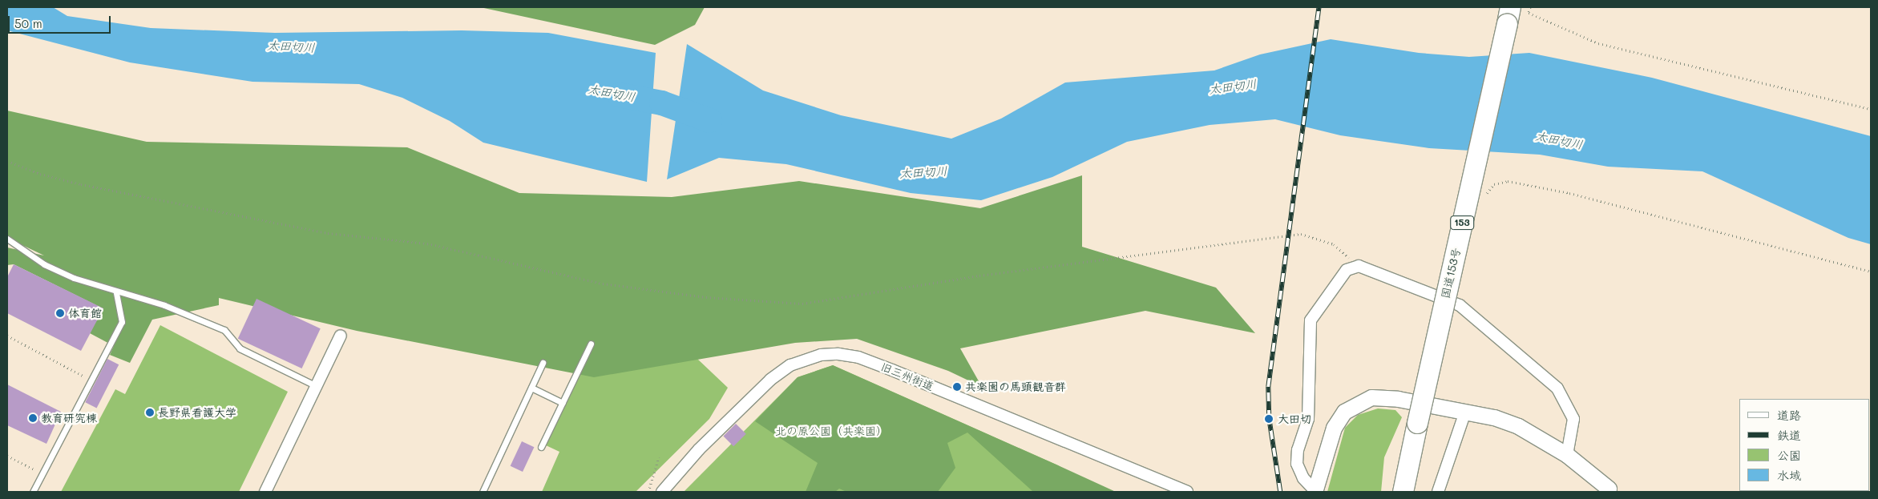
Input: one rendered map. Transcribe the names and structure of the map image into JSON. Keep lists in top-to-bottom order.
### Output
{
  "streets": {
    "highway": ["153", "国道153号"],
    "street": ["旧三州街道"]
  },
  "water": ["太田切川"],
  "parks": ["北の原公園（共楽園）"],
  "places": [
    "体育館",
    "共楽園の馬頭観音群",
    "長野県看護大学",
    "教育研究棟",
    "大田切"
  ],
  "legend": [
    "道路",
    "鉄道",
    "公園",
    "水域"
  ],
  "scale_bar": "50 m"
}
